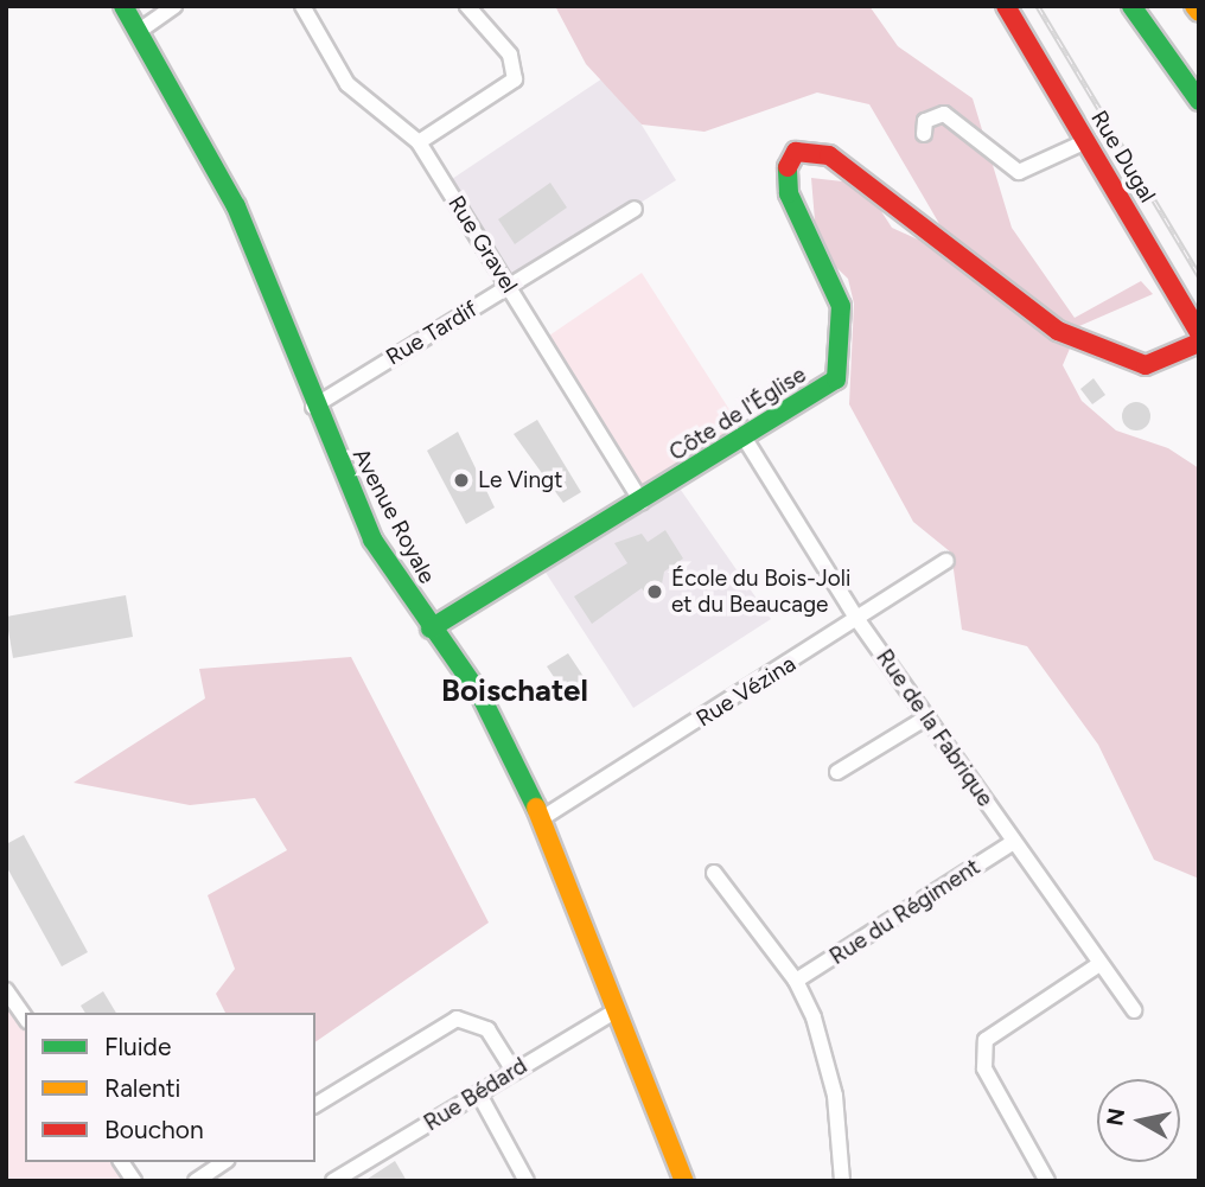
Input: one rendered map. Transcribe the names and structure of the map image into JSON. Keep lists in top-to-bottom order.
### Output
{
  "streets": {
    "main road": ["Rue Dugal", "Côte de l'Église", "Avenue Royale"],
    "street": [
      "Rue Gravel",
      "Rue Tardif",
      "Rue Vézina",
      "Rue de la Fabrique",
      "Rue du Régiment",
      "Rue Bédard"
    ]
  },
  "crossings": [
    ["Rue Gravel", "Rue Tardif"],
    ["Rue Gravel", "Côte de l'Église"],
    ["Rue Tardif", "Avenue Royale"],
    ["Côte de l'Église", "Avenue Royale"],
    ["Côte de l'Église", "Rue de la Fabrique"],
    ["Avenue Royale", "Rue Vézina"],
    ["Avenue Royale", "Rue Bédard"],
    ["Rue Vézina", "Rue de la Fabrique"],
    ["Rue de la Fabrique", "Rue du Régiment"]
  ],
  "districts": ["Boischatel"],
  "places": ["Le Vingt", "École du Bois-Joli et du Beaucage"],
  "legend": ["Fluide", "Ralenti", "Bouchon"],
  "north": "left"
}
